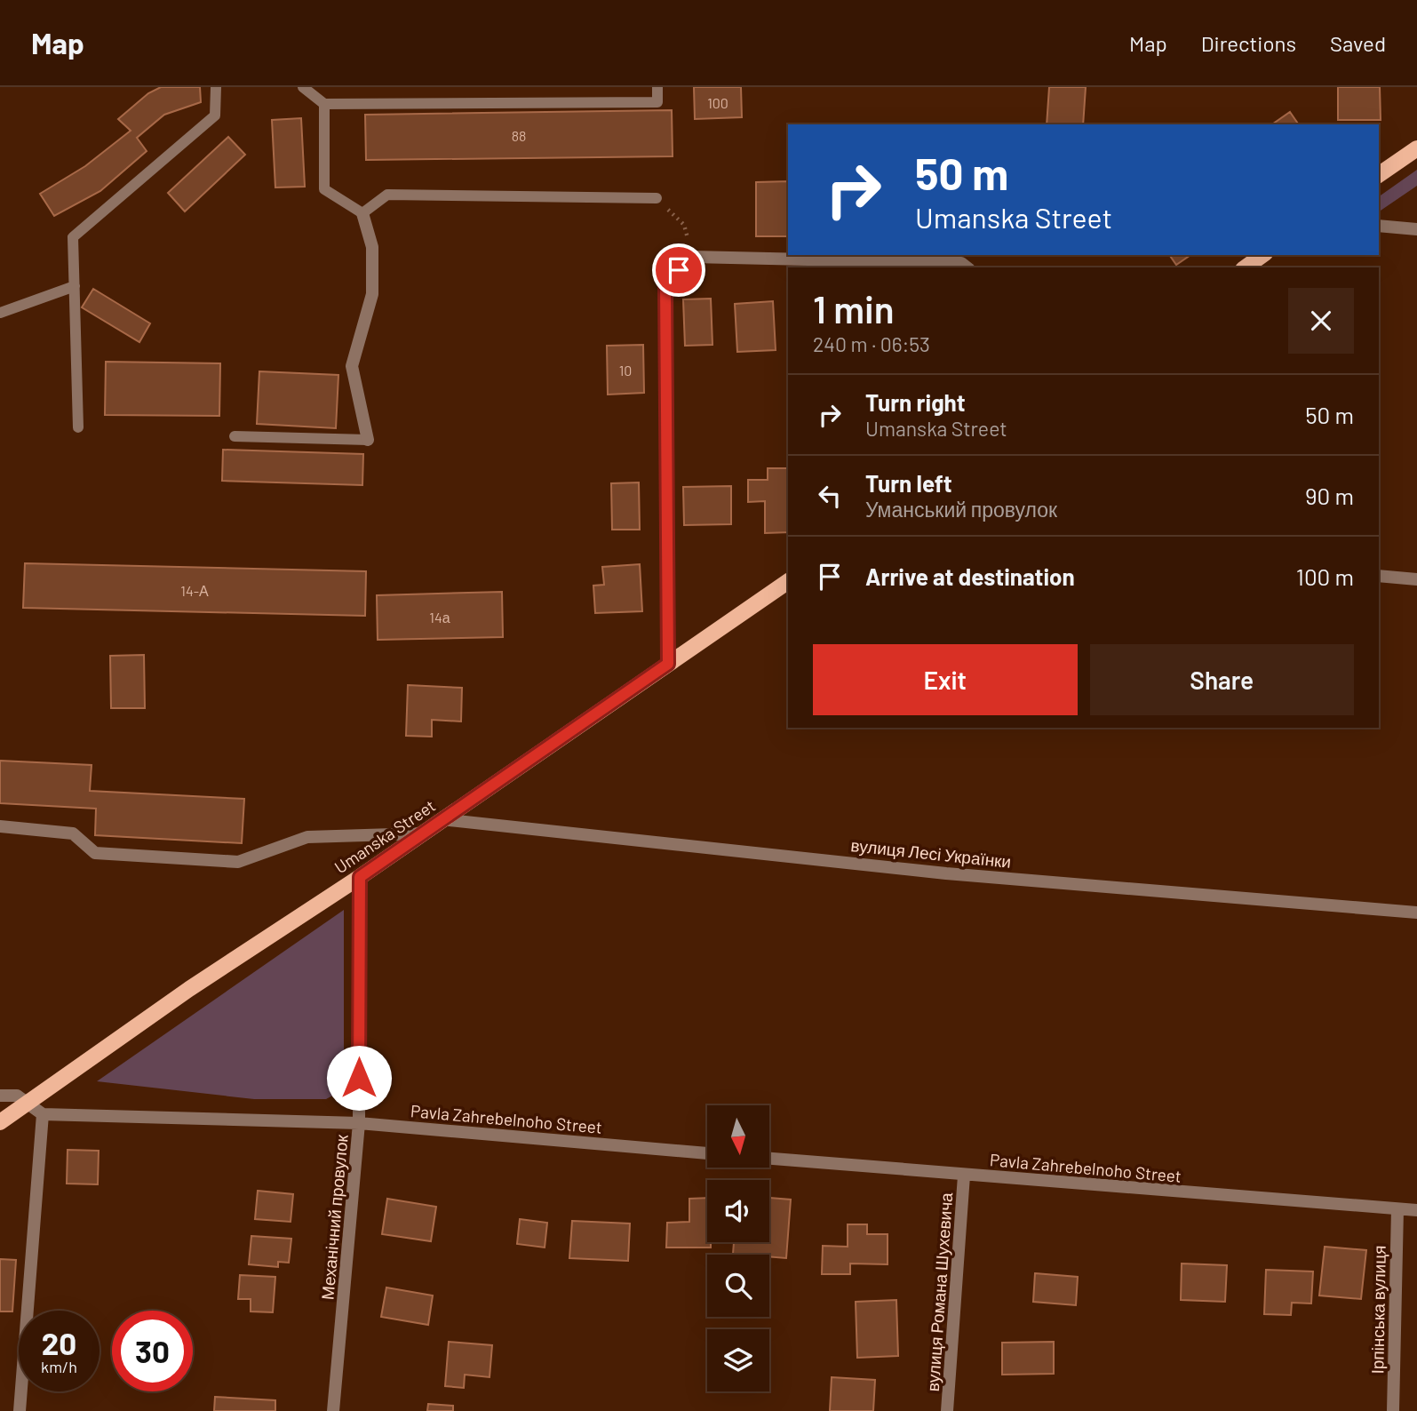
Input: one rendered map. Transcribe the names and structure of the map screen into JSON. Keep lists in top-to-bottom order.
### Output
{
  "streets": {
    "main road": ["Umanska Street"],
    "street": [
      "вулиця Лесі Українки",
      "Pavla Zahrebelnoho Street",
      "Механічний провулок",
      "вулиця Романа Шухевича",
      "Ірпінська вулиця"
    ]
  },
  "crossings": [
    ["Umanska Street", "вулиця Лесі Українки"],
    ["Umanska Street", "Механічний провулок"],
    ["Pavla Zahrebelnoho Street", "Механічний провулок"],
    ["Pavla Zahrebelnoho Street", "вулиця Романа Шухевича"],
    ["Pavla Zahrebelnoho Street", "Ірпінська вулиця"]
  ],
  "house_numbers": [
    "100",
    "88",
    "10",
    "14-А",
    "14а"
  ],
  "north": "bottom",
  "page": {
    "header": "Map",
    "nav": ["Map", "Directions", "Saved"],
    "turn": ["50 m", "Umanska Street"],
    "heading": ["1 min", "240 m · 06:53"],
    "list": [
      {
        "name": "Turn right",
        "note": "Umanska Street",
        "value": "50 m"
      },
      {
        "name": "Turn left",
        "note": "Уманський провулок",
        "value": "90 m"
      },
      {
        "name": "Arrive at destination",
        "value": "100 m"
      }
    ],
    "buttons": ["Exit", "Share"],
    "speed": "20 km/h",
    "limit": "30"
  }
}
